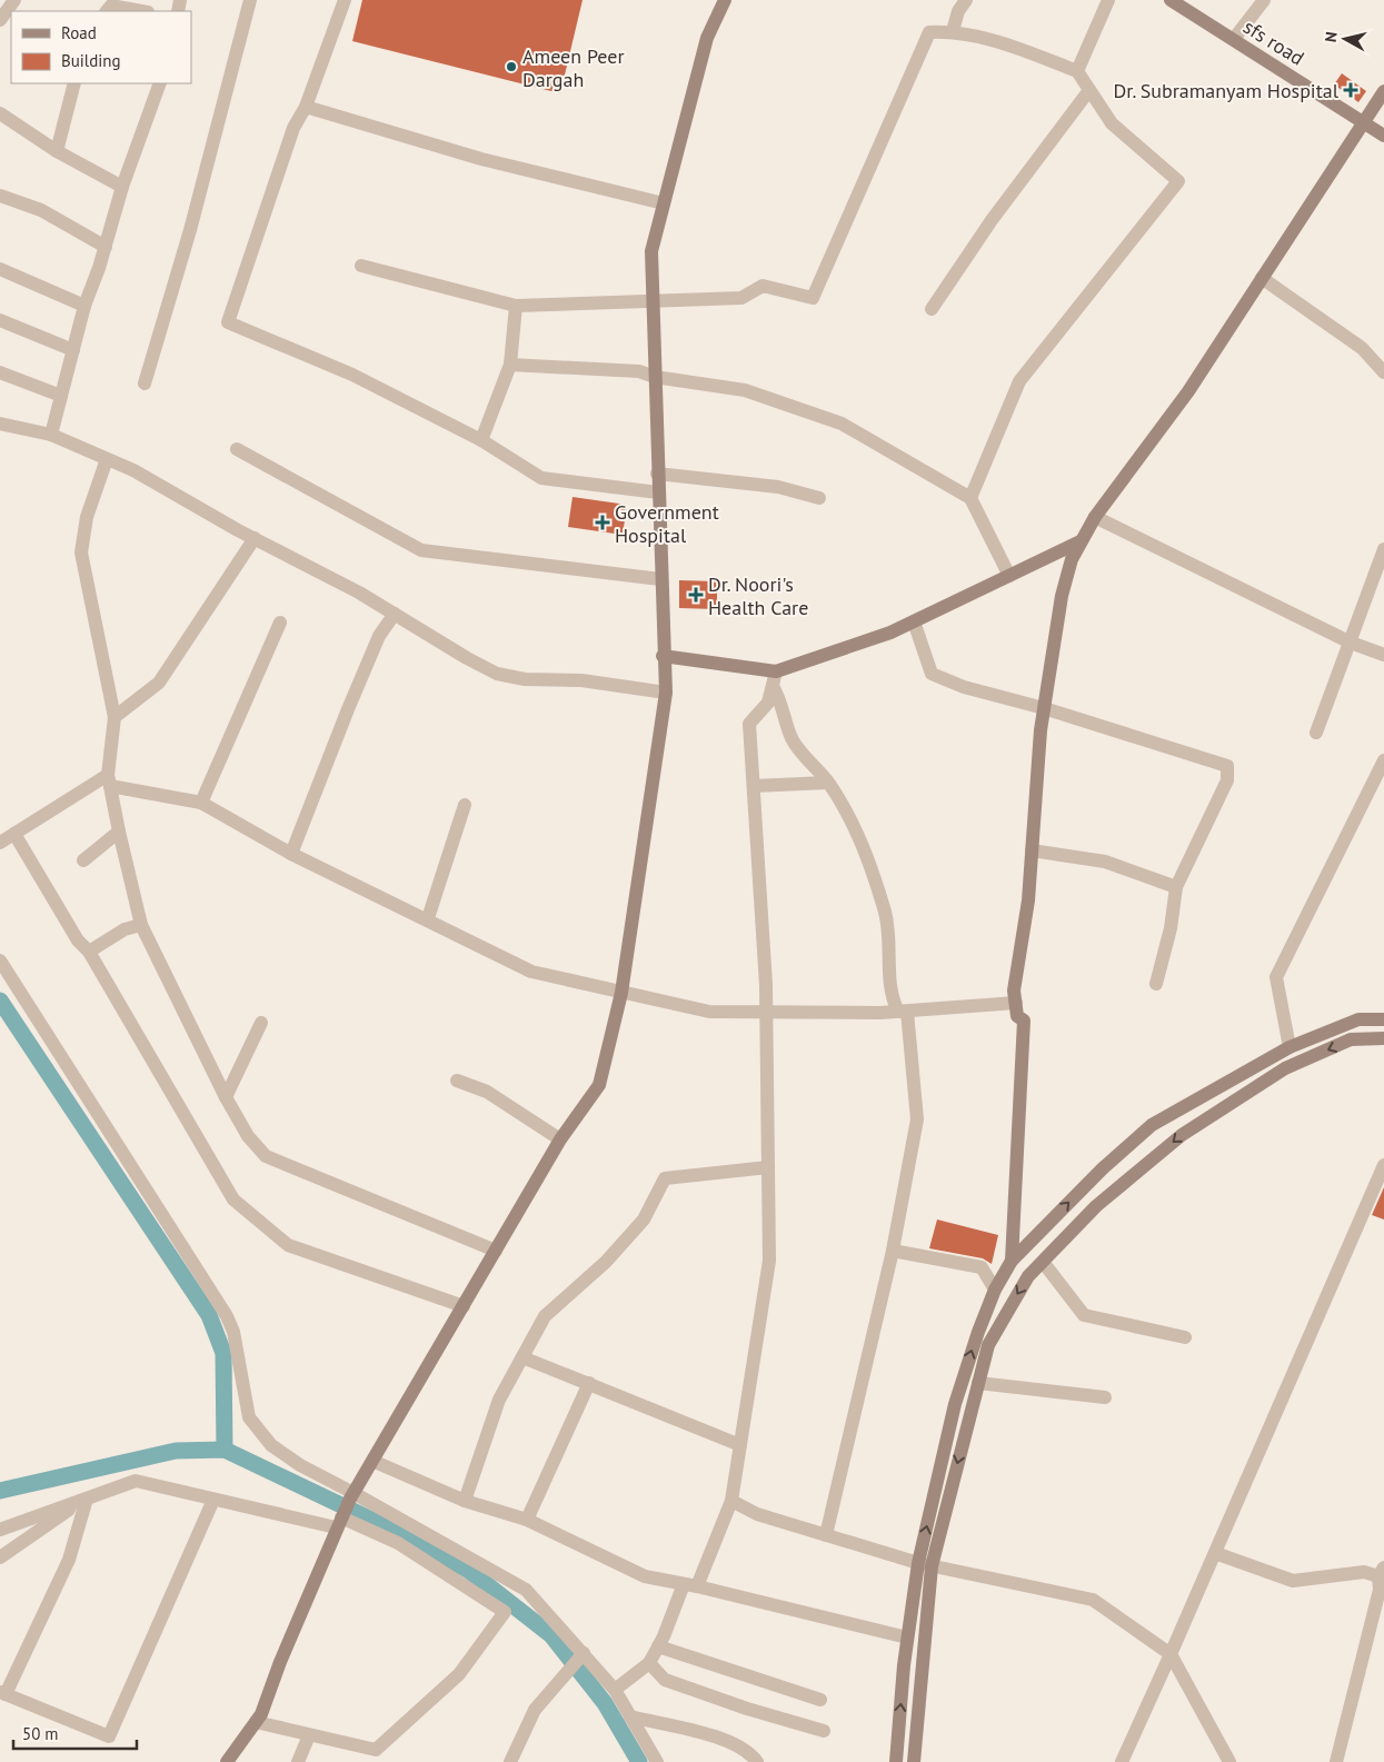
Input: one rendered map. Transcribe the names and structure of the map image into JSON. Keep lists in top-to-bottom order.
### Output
{
  "streets": {
    "main road": ["sfs road"]
  },
  "places": {
    "other": ["Ameen Peer Dargah"],
    "health": ["Dr. Subramanyam Hospital", "Government Hospital", "Dr. Noori's Health Care"]
  },
  "legend": ["Road", "Building"],
  "scale_bar": "50 m",
  "north": "left"
}
